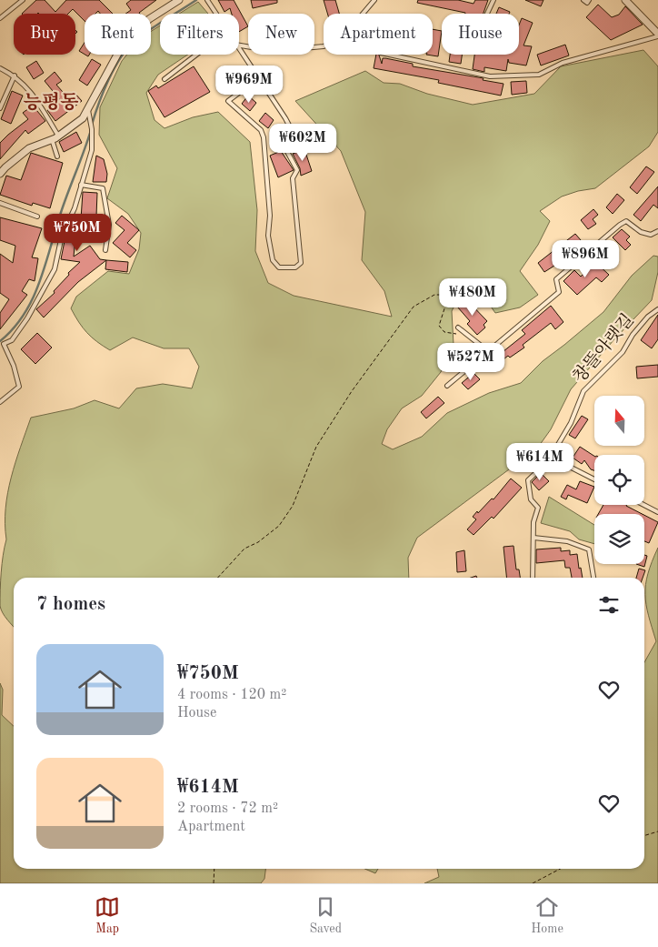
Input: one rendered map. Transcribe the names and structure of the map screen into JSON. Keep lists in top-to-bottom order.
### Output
{
  "streets": {
    "lane": ["창뜰아랫길"]
  },
  "districts": ["능평동"],
  "north": "top",
  "page": {
    "chip": [
      "Buy",
      "Rent",
      "Filters",
      "New",
      "Apartment",
      "House"
    ],
    "price": [
      "₩969M",
      "₩602M",
      "₩750M",
      "₩896M",
      "₩480M",
      "₩527M",
      "₩614M"
    ],
    "heading": "7 homes",
    "list": [
      {
        "name": "₩750M",
        "note": "4 rooms · 120 m² · House"
      },
      {
        "name": "₩614M",
        "note": "2 rooms · 72 m² · Apartment"
      }
    ],
    "tabs": ["Map", "Saved", "Home"]
  }
}
